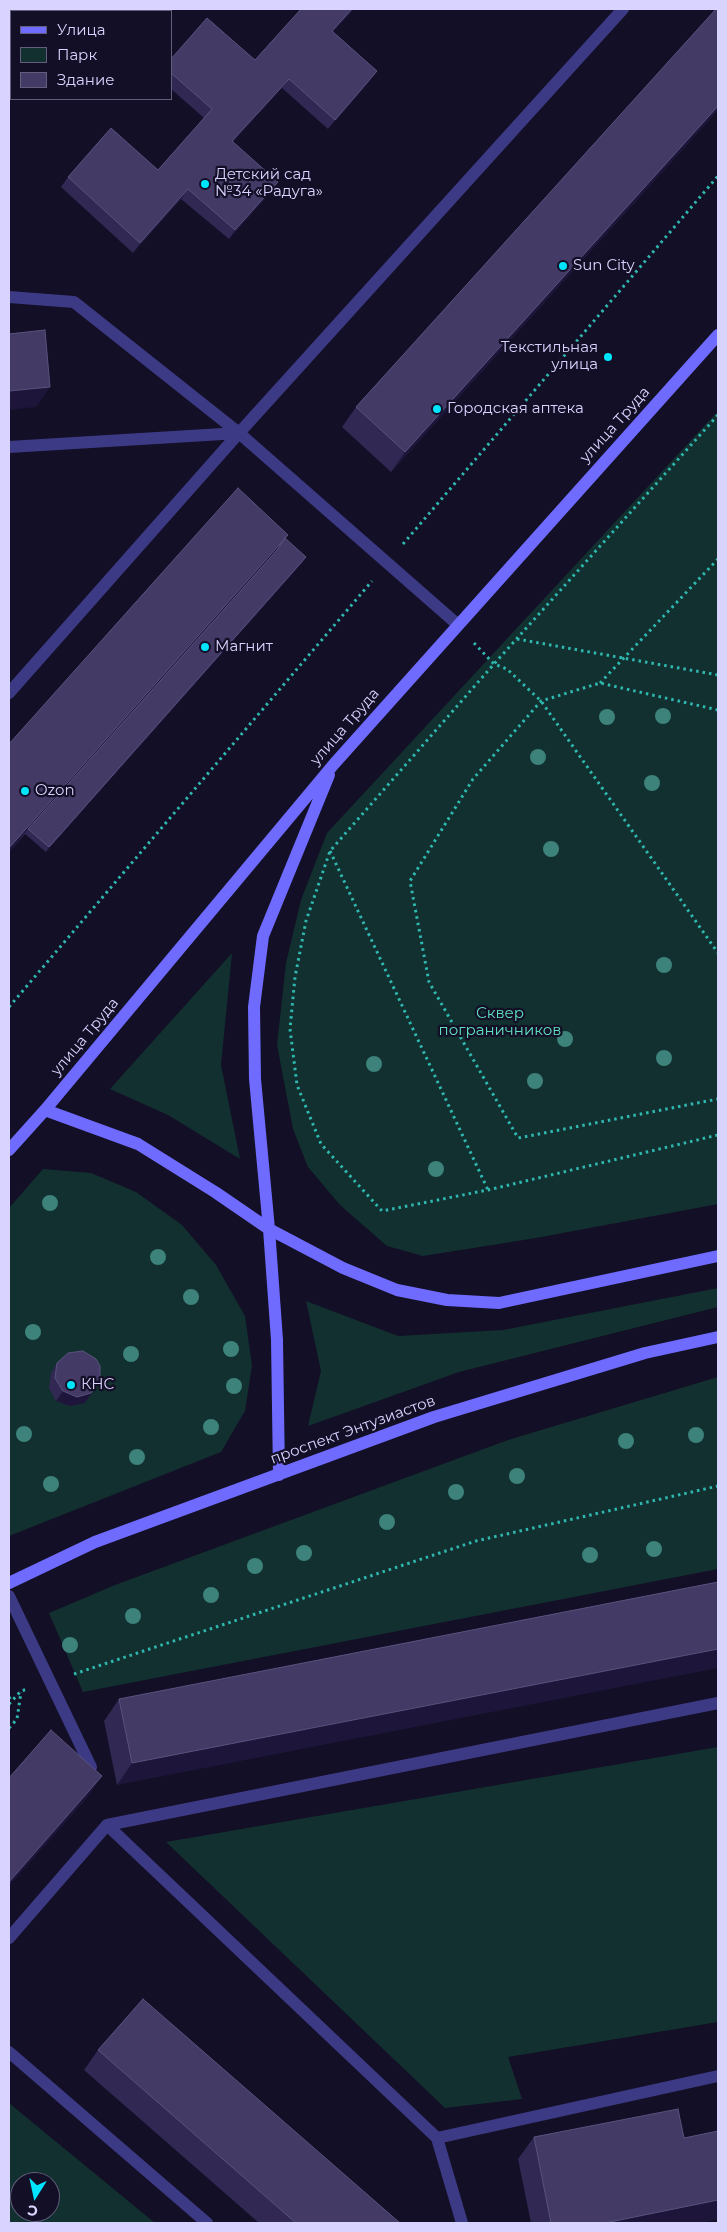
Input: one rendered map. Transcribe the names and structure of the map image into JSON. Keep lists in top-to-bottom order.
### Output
{
  "streets": {
    "main road": ["улица Труда", "проспект Энтузиастов"]
  },
  "parks": ["Сквер пограничников"],
  "places": [
    "Детский сад №34 «Радуга»",
    "Sun City",
    "Текстильная улица",
    "Городская аптека",
    "Магнит",
    "Ozon",
    "КНС"
  ],
  "legend": ["Улица", "Парк", "Здание"],
  "north": "bottom"
}
